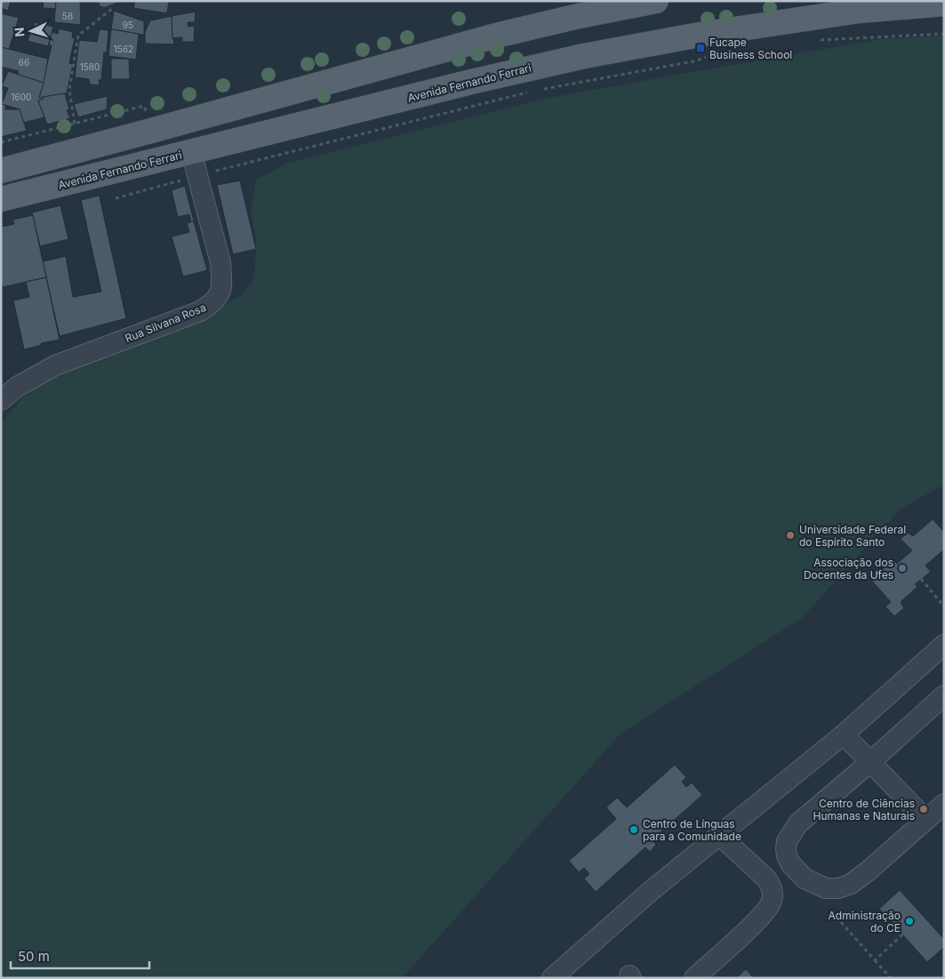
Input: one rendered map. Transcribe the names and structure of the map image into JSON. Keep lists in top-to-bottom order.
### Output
{
  "streets": {
    "main road": ["Avenida Fernando Ferrari"],
    "street": ["Rua Silvana Rosa"]
  },
  "crossings": [
    ["Avenida Fernando Ferrari", "Rua Silvana Rosa"]
  ],
  "places": {
    "transit": ["Fucape Business School"],
    "other": [
      "Universidade Federal do Espírito Santo",
      "Associação dos Docentes da Ufes",
      "Centro de Ciências Humanas e Naturais",
      "Centro de Línguas para a Comunidade",
      "Administração do CE"
    ]
  },
  "house_numbers": [
    "58",
    "95",
    "1562",
    "66",
    "1580",
    "1600"
  ],
  "scale_bar": "50 m",
  "north": "left"
}
